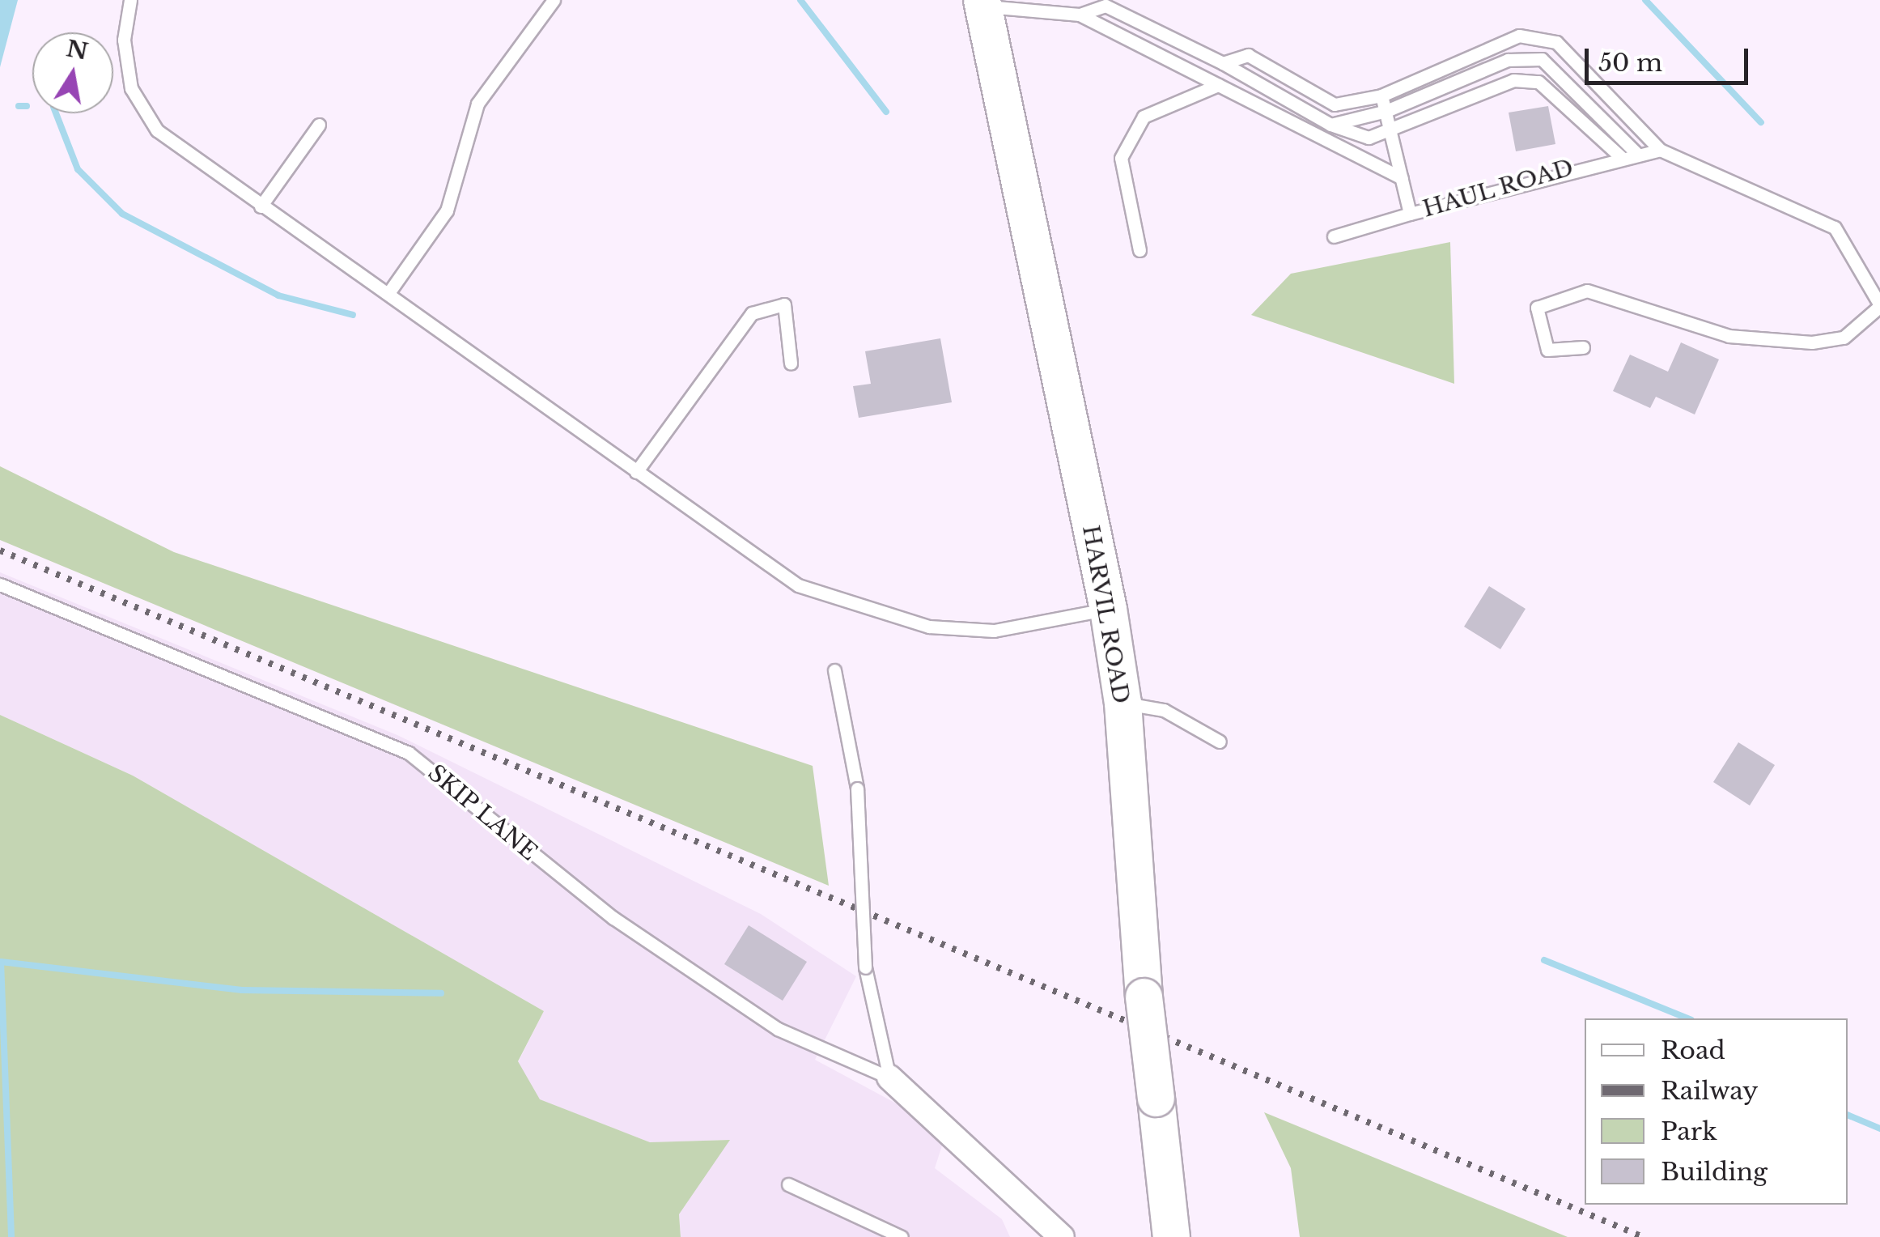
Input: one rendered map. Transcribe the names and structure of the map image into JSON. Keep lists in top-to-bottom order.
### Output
{
  "streets": {
    "street": ["HARVIL ROAD"],
    "lane": ["HAUL ROAD", "SKIP LANE"]
  },
  "legend": [
    "Road",
    "Railway",
    "Park",
    "Building"
  ],
  "scale_bar": "50 m",
  "north": "top"
}
